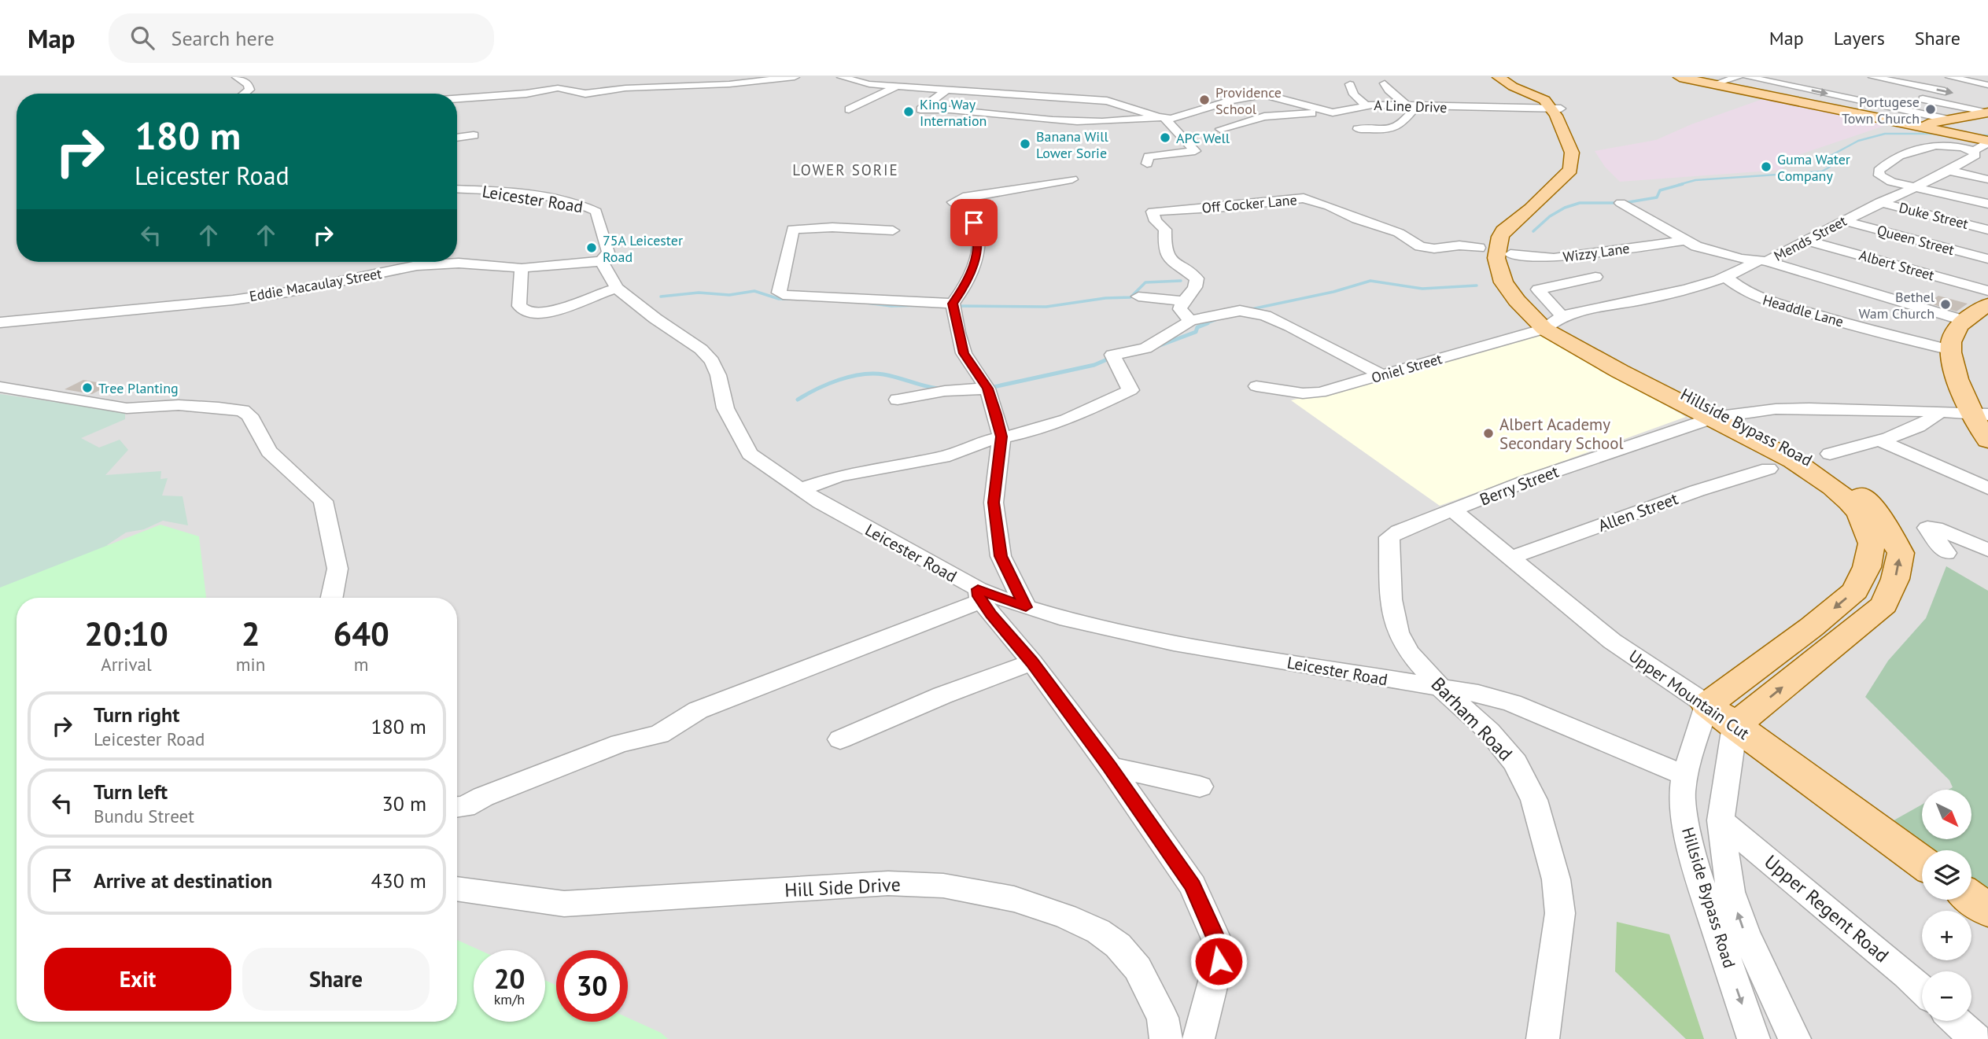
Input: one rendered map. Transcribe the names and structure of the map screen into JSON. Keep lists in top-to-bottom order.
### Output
{
  "streets": {
    "main road": ["Hillside Bypass Road", "Upper Mountain Cut"],
    "street": [
      "A Line Drive",
      "Leicester Road",
      "Off Cocker Lane",
      "Duke Street",
      "Mends Street",
      "Queen Street",
      "Wizzy Lane",
      "Albert Street",
      "Eddie Macaulay Street",
      "Headdle Lane",
      "Oniel Street",
      "Berry Street",
      "Allen Street",
      "Barham Road",
      "Hill Side Drive",
      "Upper Regent Road"
    ]
  },
  "crossings": [
    ["A Line Drive", "Hillside Bypass Road"],
    ["Leicester Road", "Eddie Macaulay Street"],
    ["Leicester Road", "Hillside Bypass Road"],
    ["Leicester Road", "Barham Road"],
    ["Duke Street", "Mends Street"],
    ["Mends Street", "Queen Street"],
    ["Mends Street", "Albert Street"],
    ["Mends Street", "Headdle Lane"],
    ["Mends Street", "Oniel Street"],
    ["Mends Street", "Hillside Bypass Road"],
    ["Wizzy Lane", "Hillside Bypass Road"],
    ["Oniel Street", "Hillside Bypass Road"],
    ["Hillside Bypass Road", "Berry Street"],
    ["Hillside Bypass Road", "Upper Mountain Cut"],
    ["Hillside Bypass Road", "Upper Regent Road"],
    ["Berry Street", "Upper Mountain Cut"],
    ["Berry Street", "Barham Road"],
    ["Allen Street", "Upper Mountain Cut"]
  ],
  "districts": ["LOWER SORIE"],
  "places": [
    "Providence School",
    "Portugese Town Church",
    "King Way Internation",
    "APC Well",
    "Banana Will Lower Sorie",
    "Guma Water Company",
    "75A Leicester Road",
    "Bethel Wam Church",
    "Tree Planting",
    "Albert Academy Secondary School"
  ],
  "north": "bottom right",
  "page": {
    "header": "Map",
    "search": "Search here",
    "nav": ["Map", "Layers", "Share"],
    "turn": ["180 m", "Leicester Road"],
    "eta": [
      "20:10",
      "Arrival",
      "2",
      "min",
      "640",
      "m"
    ],
    "list": [
      {
        "name": "Turn right",
        "note": "Leicester Road",
        "value": "180 m"
      },
      {
        "name": "Turn left",
        "note": "Bundu Street",
        "value": "30 m"
      },
      {
        "name": "Arrive at destination",
        "value": "430 m"
      }
    ],
    "map_buttons": ["+", "−"],
    "buttons": ["Exit", "Share"],
    "speed": "20 km/h",
    "limit": "30"
  }
}
